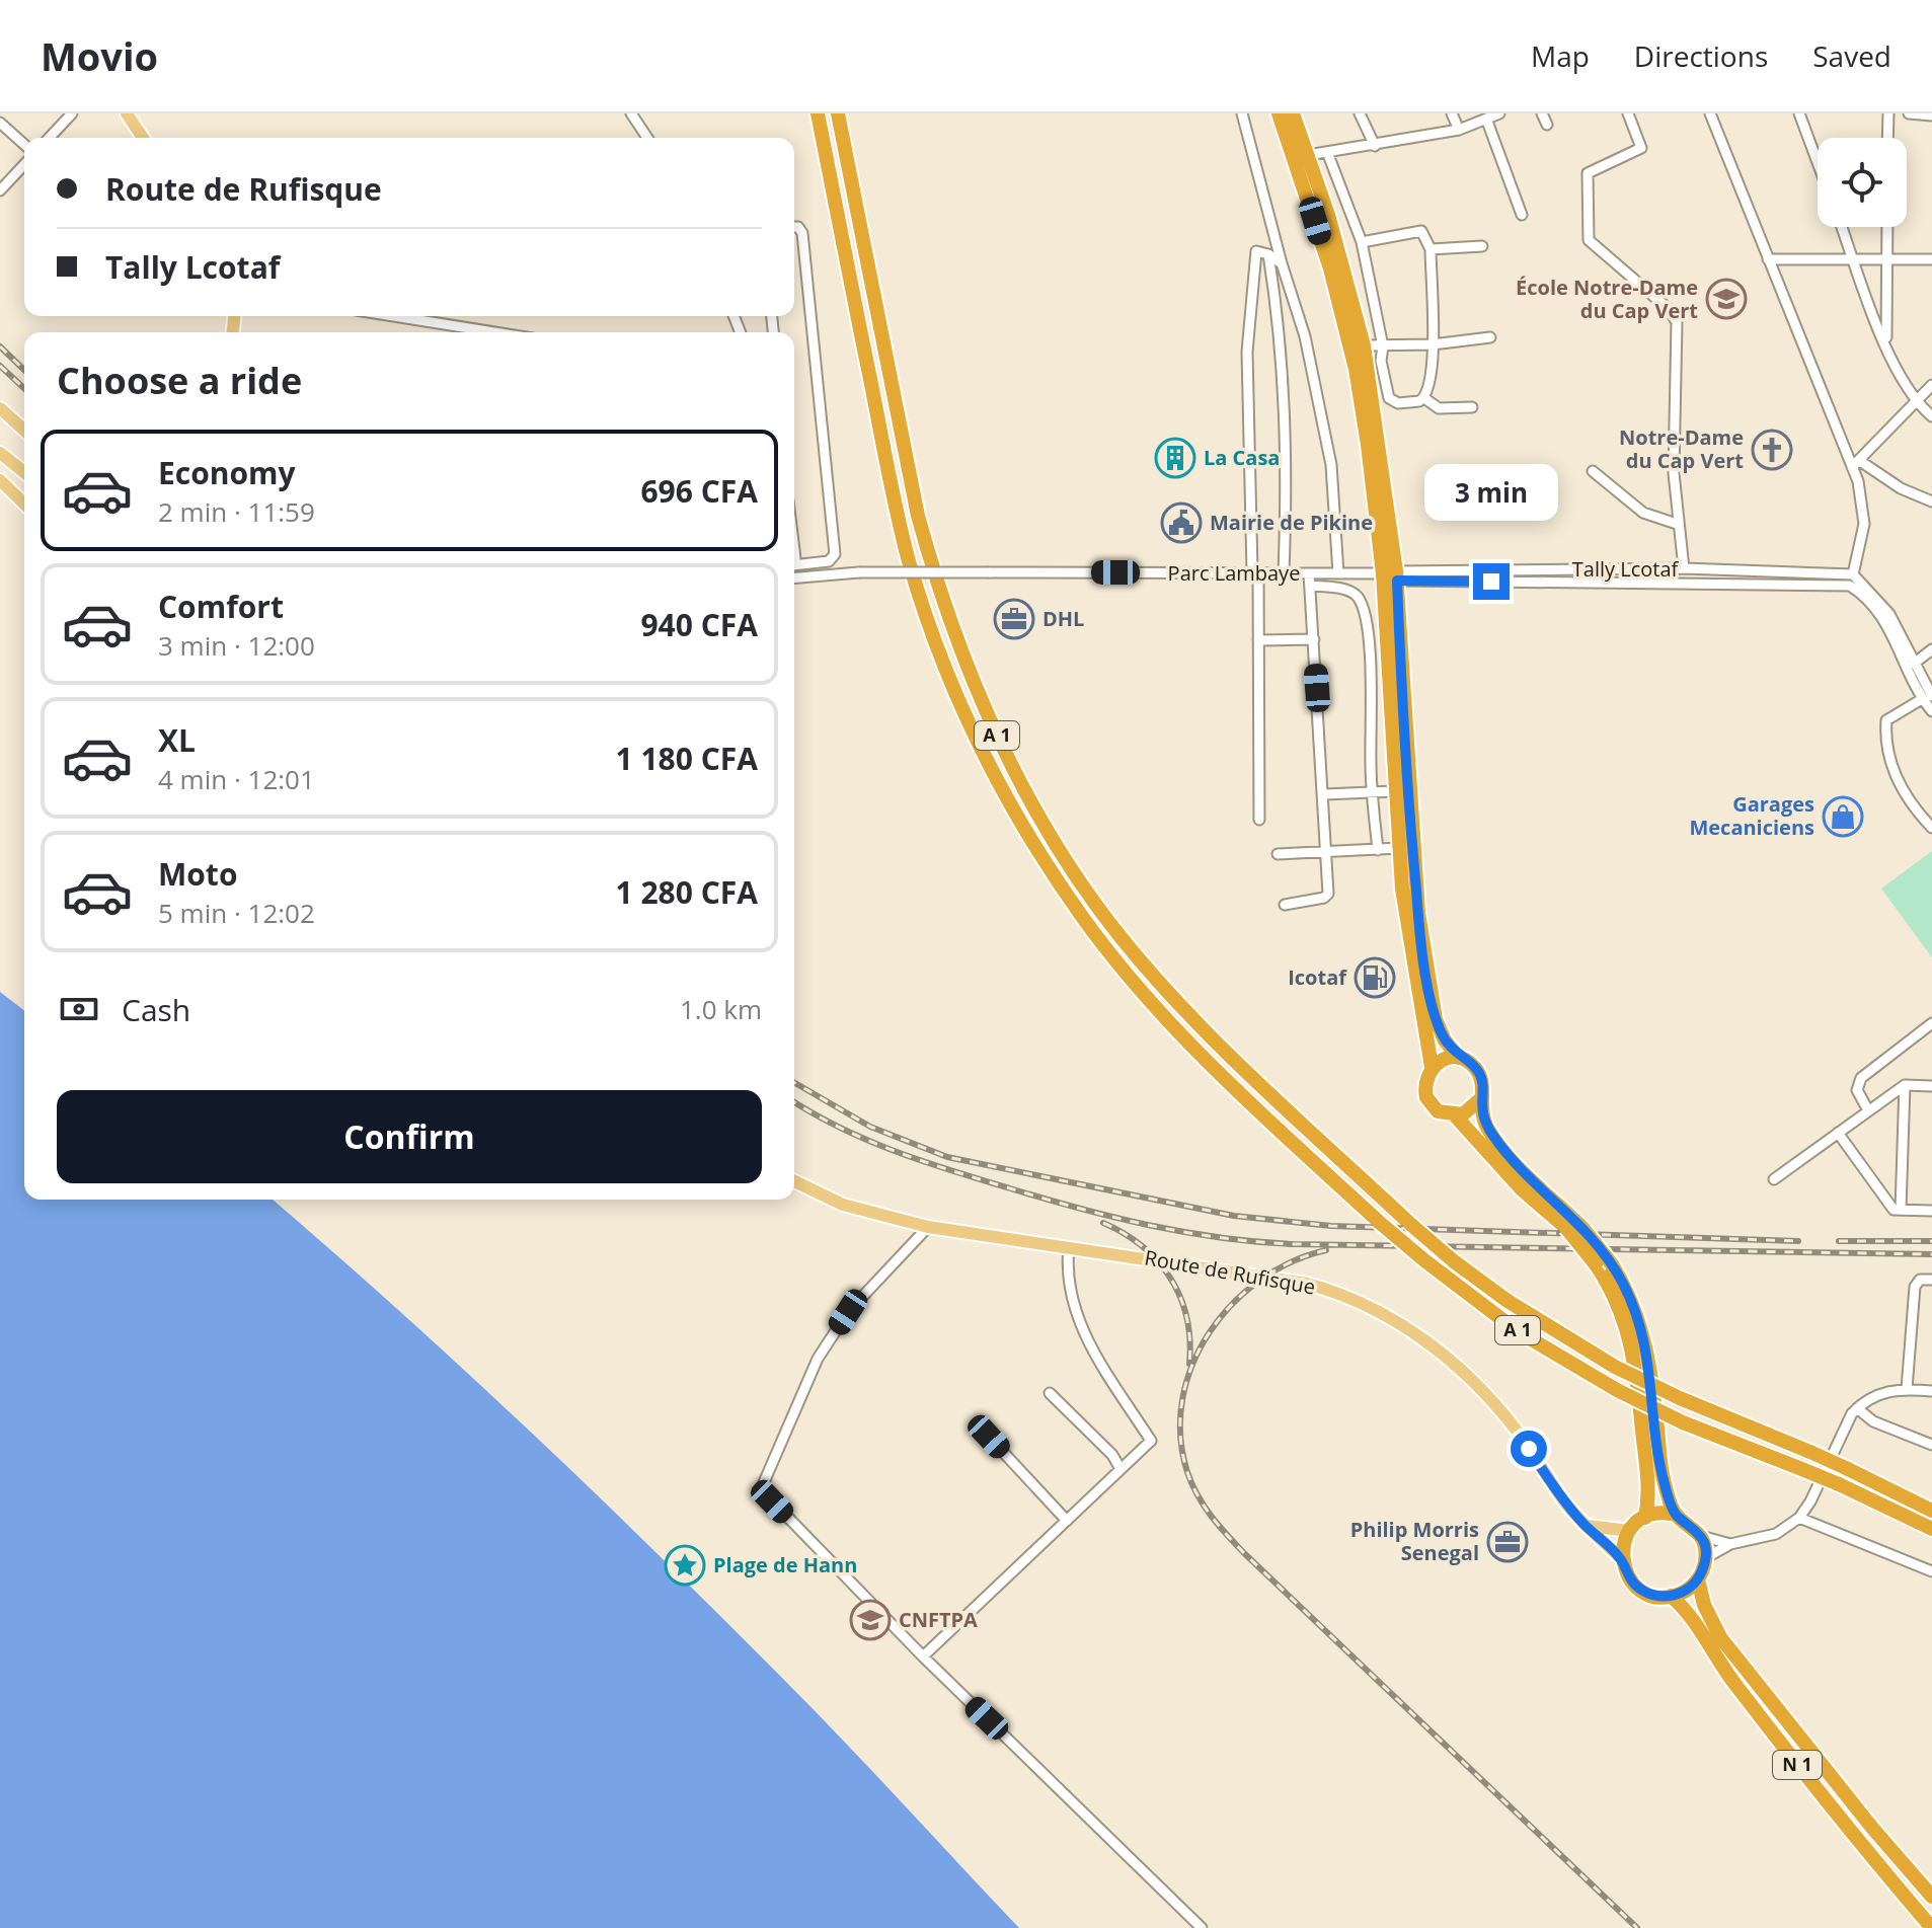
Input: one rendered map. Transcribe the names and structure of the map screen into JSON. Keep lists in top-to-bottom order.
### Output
{
  "streets": {
    "highway": ["A 1", "N 1"],
    "main road": ["Route de Rufisque"],
    "street": ["Tally Lcotaf", "Parc Lambaye"]
  },
  "crossings": [
    ["Tally Lcotaf", "Parc Lambaye"],
    ["Route de Rufisque", "N 1"]
  ],
  "places": {
    "school or university": ["École Notre-Dame du Cap Vert", "CNFTPA"],
    "church": ["Notre-Dame du Cap Vert"],
    "building": ["La Casa"],
    "public building": ["Mairie de Pikine"],
    "office": ["DHL", "Philip Morris Senegal"],
    "shop": ["Garages Mecaniciens"],
    "fuel station": ["Icotaf"],
    "place": ["Plage de Hann"]
  },
  "page": {
    "header": "Movio",
    "nav": ["Map", "Directions", "Saved"],
    "banner": ["Route de Rufisque", "Tally Lcotaf"],
    "heading": "Choose a ride",
    "list": [
      {
        "name": "Economy",
        "note": "2 min · 11:59",
        "value": "696 CFA"
      },
      {
        "name": "Comfort",
        "note": "3 min · 12:00",
        "value": "940 CFA"
      },
      {
        "name": "XL",
        "note": "4 min · 12:01",
        "value": "1 180 CFA"
      },
      {
        "name": "Moto",
        "note": "5 min · 12:02",
        "value": "1 280 CFA"
      }
    ],
    "bubble": "3 min",
    "pay": ["Cash", "1.0 km"],
    "buttons": "Confirm"
  }
}
